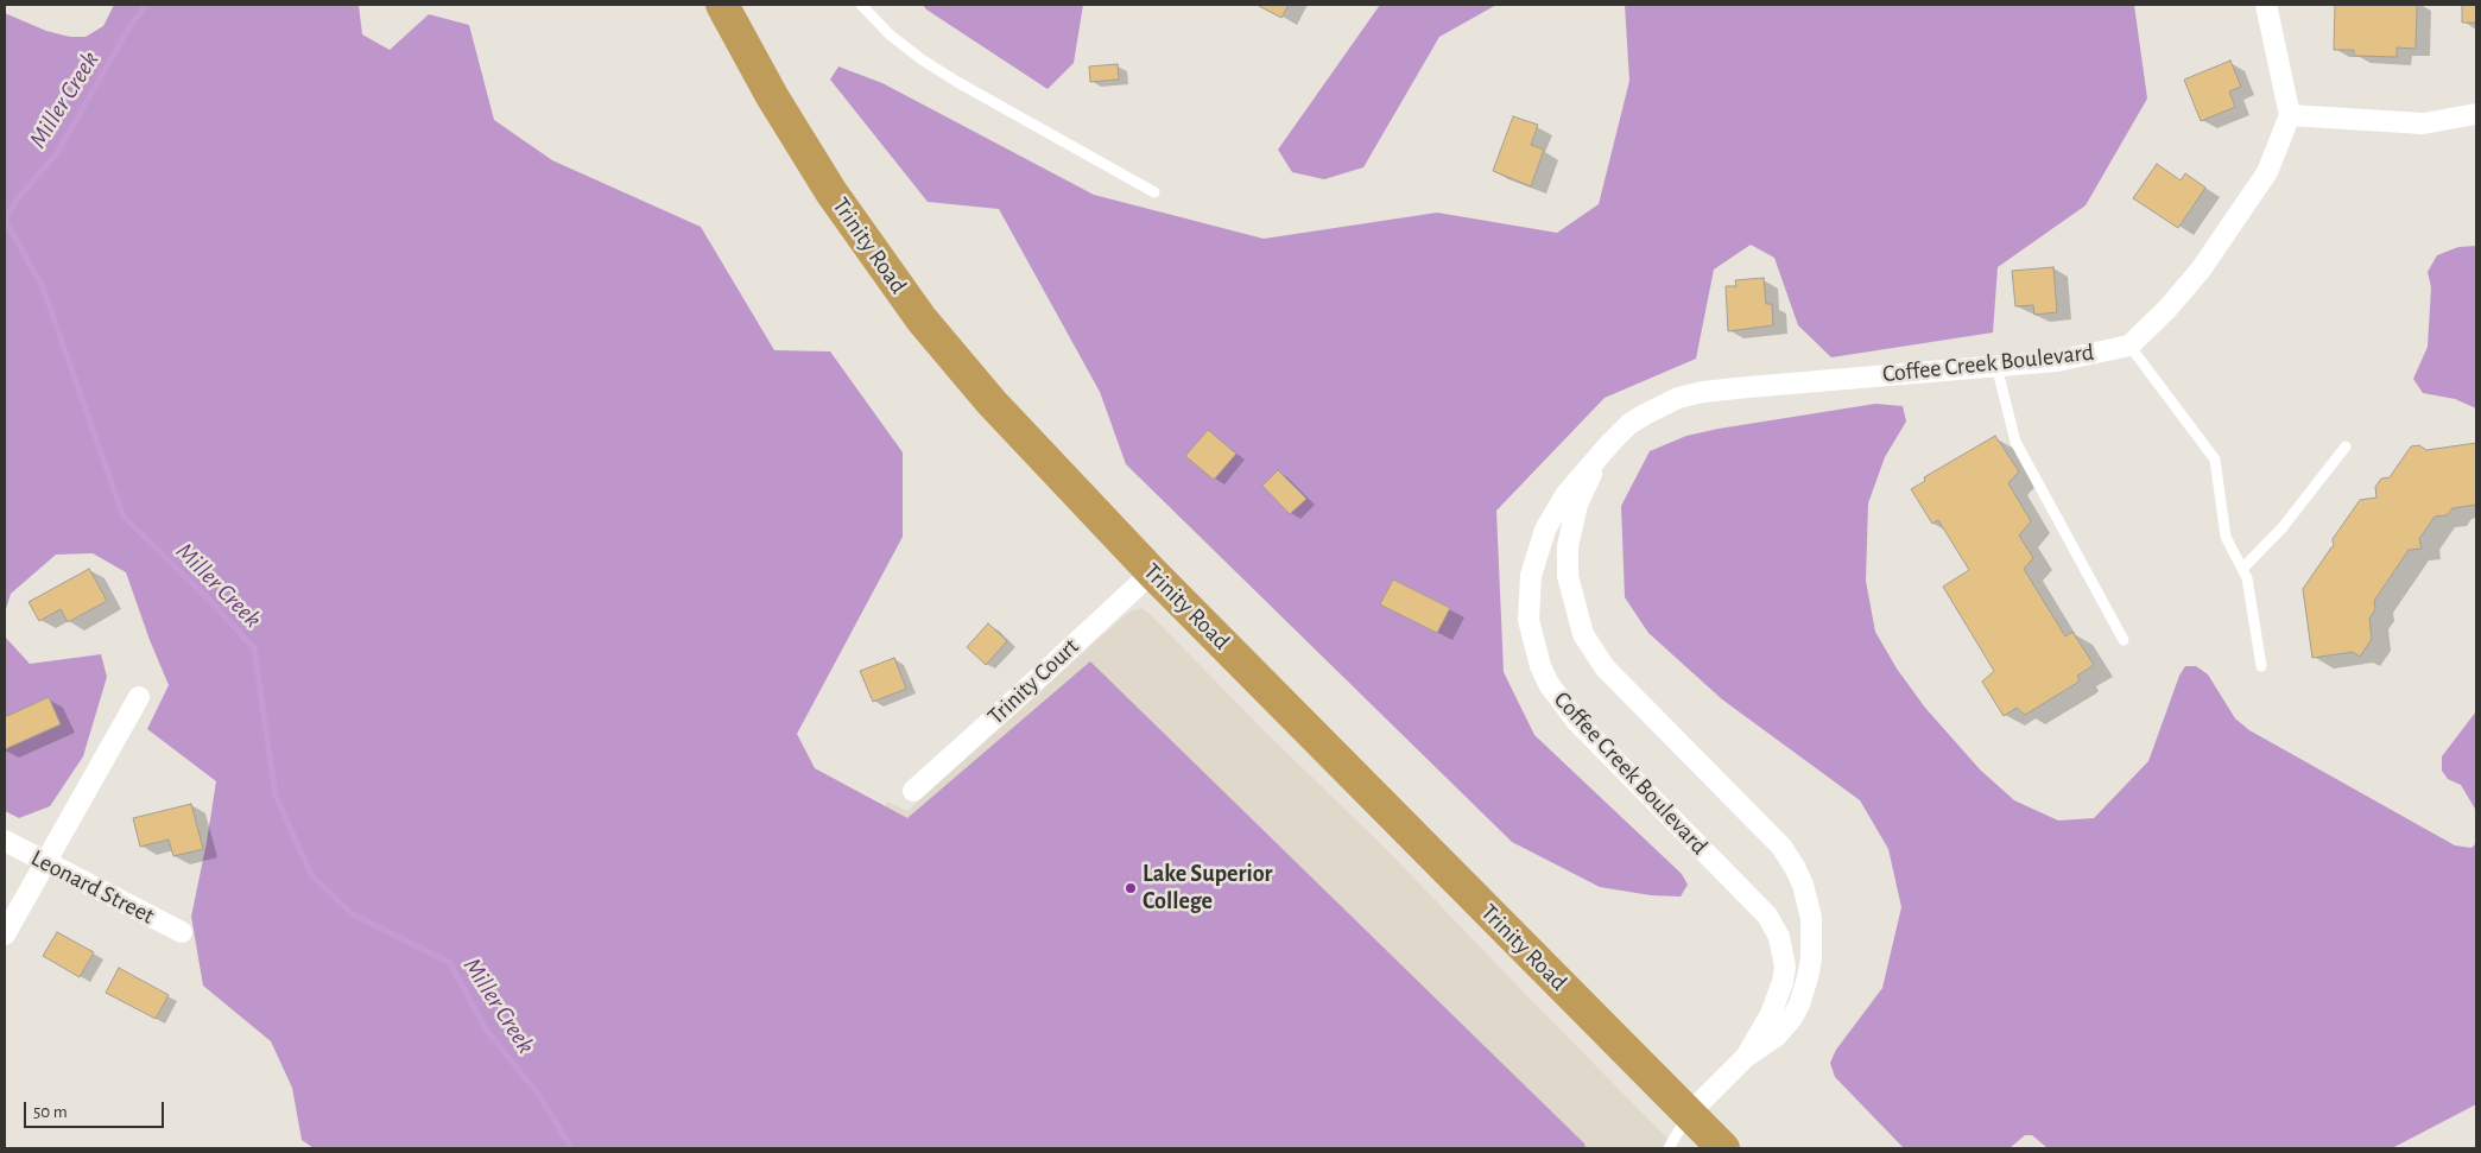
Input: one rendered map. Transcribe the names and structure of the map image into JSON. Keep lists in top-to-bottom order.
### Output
{
  "streets": {
    "highway": ["Trinity Road"],
    "street": ["Coffee Creek Boulevard", "Trinity Court", "Leonard Street"]
  },
  "crossings": [
    ["Trinity Road", "Coffee Creek Boulevard"],
    ["Trinity Road", "Trinity Court"]
  ],
  "water": ["Miller Creek"],
  "places": ["Lake Superior College"],
  "scale_bar": "50 m"
}
